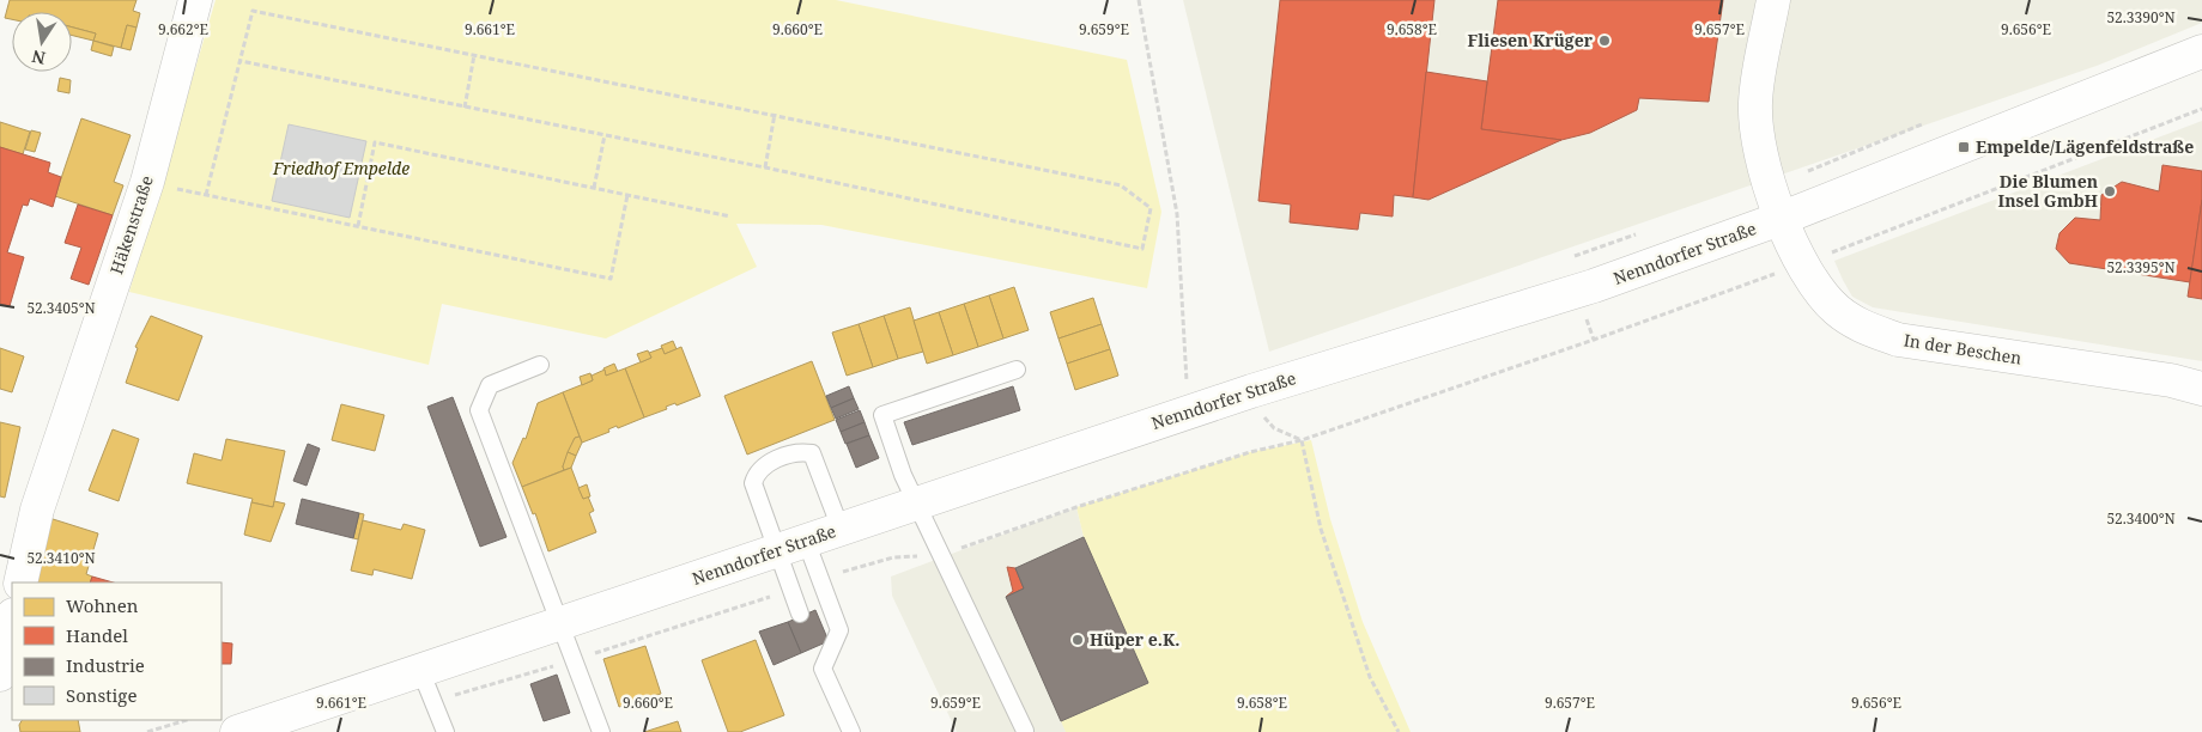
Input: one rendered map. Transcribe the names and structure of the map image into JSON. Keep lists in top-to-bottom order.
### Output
{
  "streets": {
    "street": ["Häkenstraße", "Nenndorfer Straße", "In der Beschen"]
  },
  "crossings": [
    ["Nenndorfer Straße", "In der Beschen"]
  ],
  "parks": ["Friedhof Empelde"],
  "places": {
    "other": ["Fliesen Krüger", "Die Blumen Insel GmbH", "Hüper e.K."],
    "transit": ["Empelde/Lägenfeldstraße"]
  },
  "legend": [
    "Wohnen",
    "Handel",
    "Industrie",
    "Sonstige"
  ],
  "north": "bottom",
  "coordinates": [
    "52.3390°N",
    "9.662°E",
    "9.661°E",
    "9.660°E",
    "9.659°E",
    "9.658°E",
    "9.657°E",
    "9.656°E",
    "52.3395°N",
    "52.3405°N",
    "52.3400°N",
    "52.3410°N"
  ]
}
